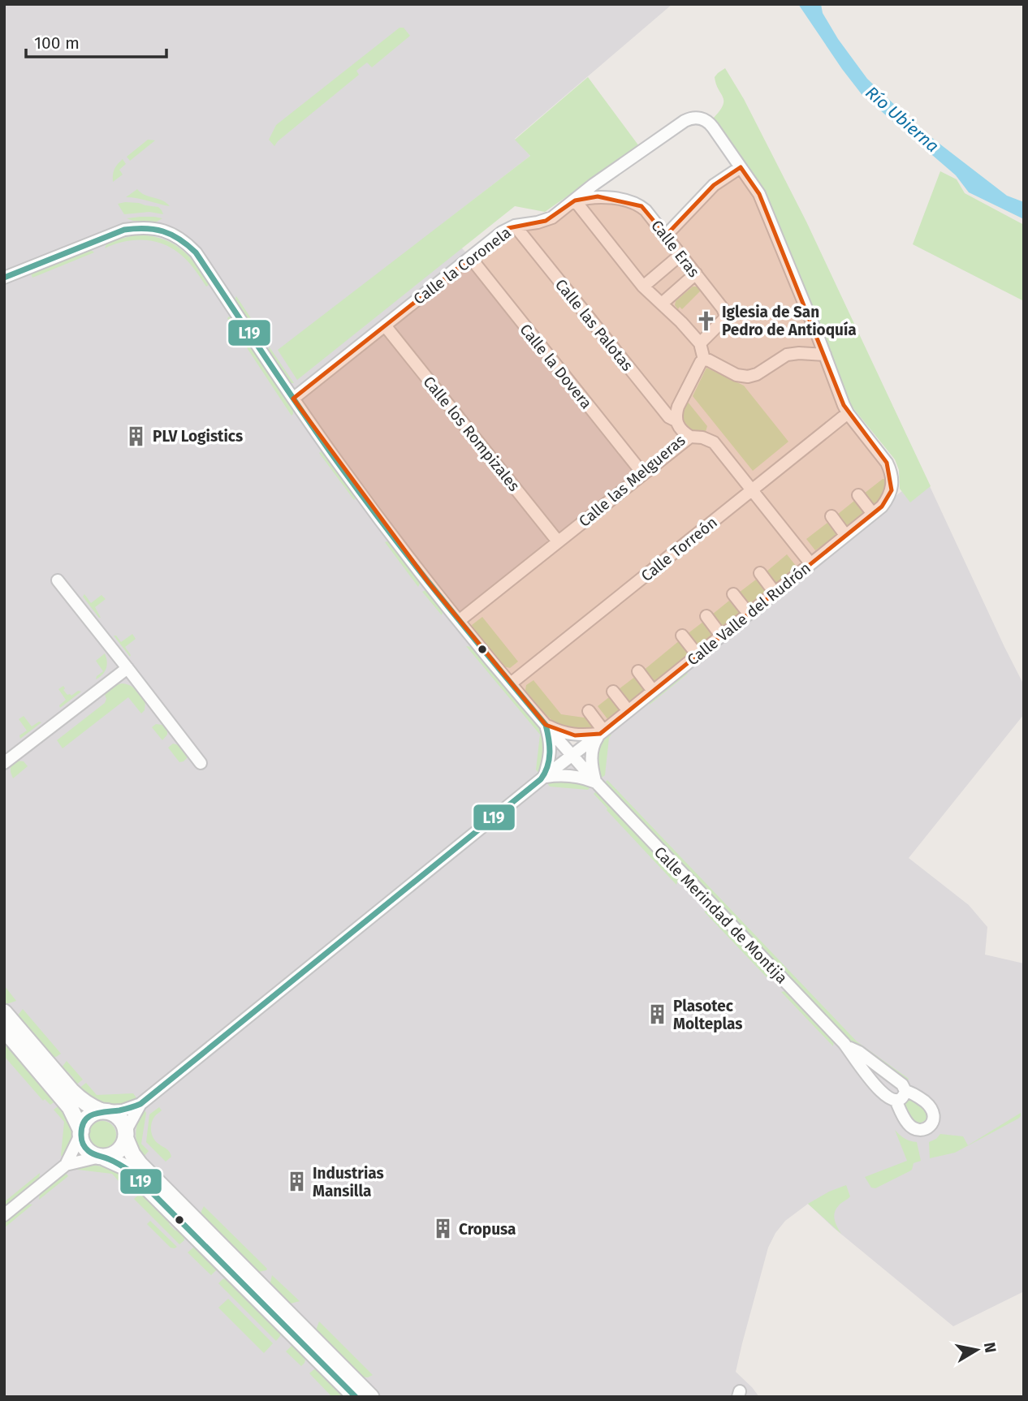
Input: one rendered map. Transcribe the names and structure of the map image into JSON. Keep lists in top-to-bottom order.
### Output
{
  "streets": {
    "street": [
      "Calle Eras",
      "Calle la Coronela",
      "Calle las Palotas",
      "Calle la Dovera",
      "Calle los Rompizales",
      "Calle las Melgueras",
      "Calle Torreón",
      "Calle Valle del Rudrón",
      "Calle Merindad de Montija"
    ]
  },
  "crossings": [
    ["Calle Eras", "Calle la Coronela"],
    ["Calle la Coronela", "Calle las Palotas"],
    ["Calle la Coronela", "Calle la Dovera"],
    ["Calle la Coronela", "Calle los Rompizales"],
    ["Calle la Coronela", "Calle Merindad de Montija"],
    ["Calle las Palotas", "Calle las Melgueras"],
    ["Calle la Dovera", "Calle las Melgueras"],
    ["Calle los Rompizales", "Calle las Melgueras"],
    ["Calle las Melgueras", "Calle Merindad de Montija"],
    ["Calle Torreón", "Calle Valle del Rudrón"],
    ["Calle Torreón", "Calle Merindad de Montija"],
    ["Calle Valle del Rudrón", "Calle Merindad de Montija"]
  ],
  "water": ["Río Ubierna"],
  "places": {
    "church": ["Iglesia de San Pedro de Antioquía"],
    "building": [
      "PLV Logistics",
      "Plasotec Molteplas",
      "Industrias Mansilla",
      "Cropusa"
    ]
  },
  "lines": ["transit line L19"],
  "scale_bar": "100 m",
  "north": "right"
}
